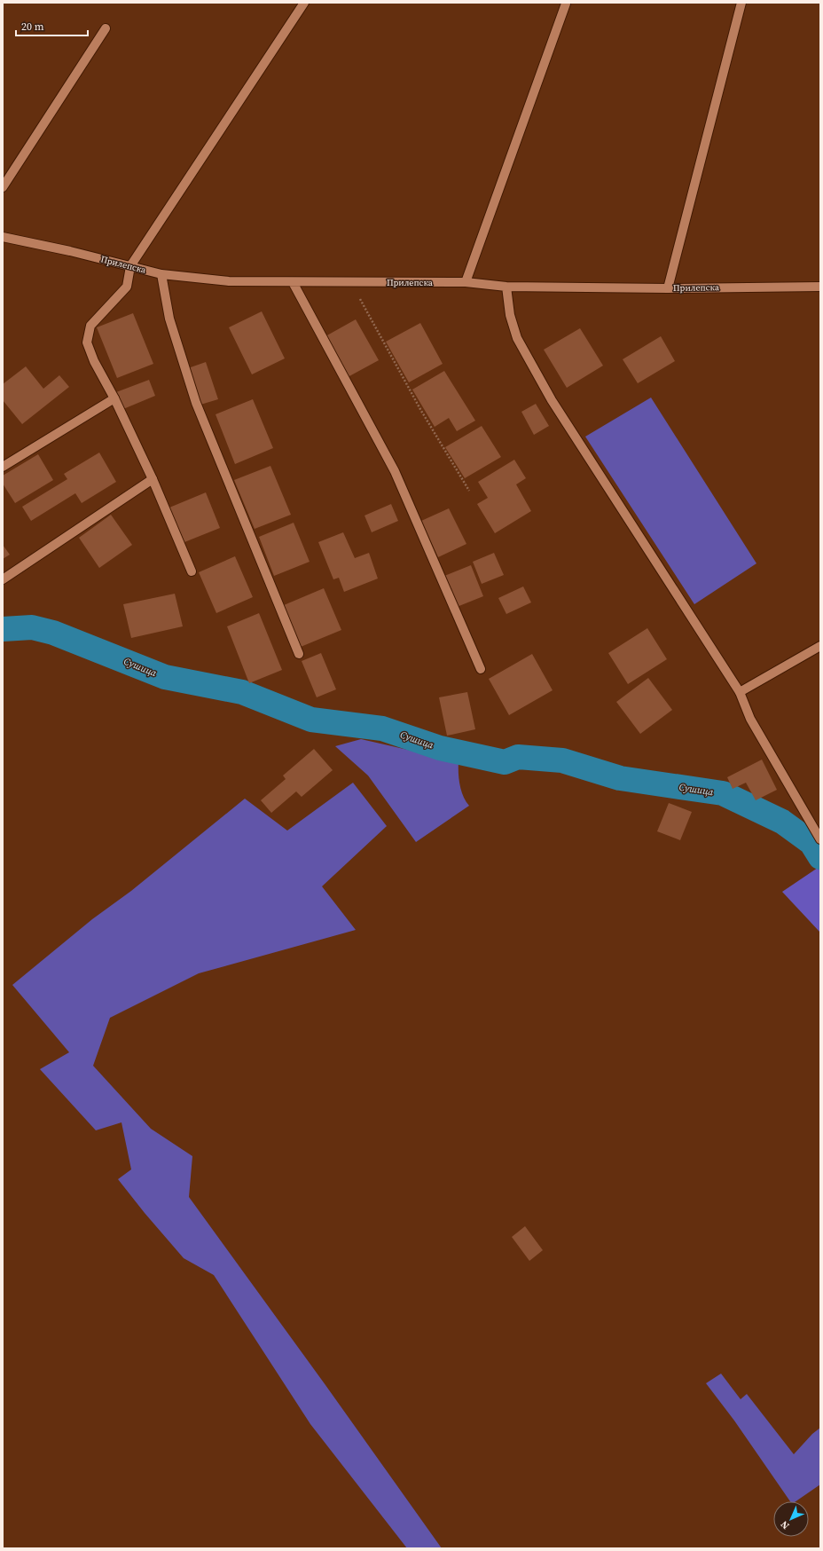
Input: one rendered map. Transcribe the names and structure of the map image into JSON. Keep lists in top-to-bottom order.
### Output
{
  "streets": {
    "street": ["Прилепска"]
  },
  "water": ["Сушица"],
  "scale_bar": "20 m",
  "north": "bottom left"
}
